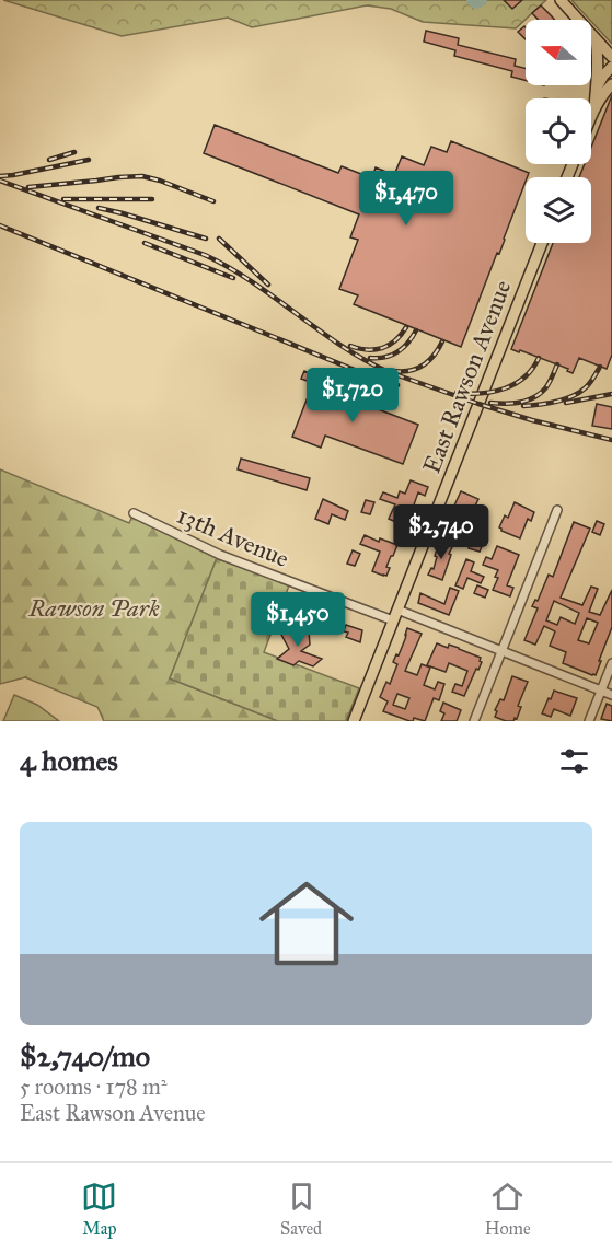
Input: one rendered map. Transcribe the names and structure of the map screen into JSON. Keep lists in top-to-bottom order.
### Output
{
  "streets": {
    "main road": ["East Rawson Avenue"],
    "street": ["13th Avenue"]
  },
  "crossings": [
    ["East Rawson Avenue", "13th Avenue"]
  ],
  "parks": ["Rawson Park"],
  "north": "left",
  "page": {
    "price": [
      "$1,470",
      "$1,720",
      "$2,740",
      "$1,450"
    ],
    "heading": "4 homes",
    "list": [
      {
        "name": "$2,740/mo",
        "note": "5 rooms · 178 m² · East Rawson Avenue"
      }
    ],
    "tabs": ["Map", "Saved", "Home"]
  }
}
